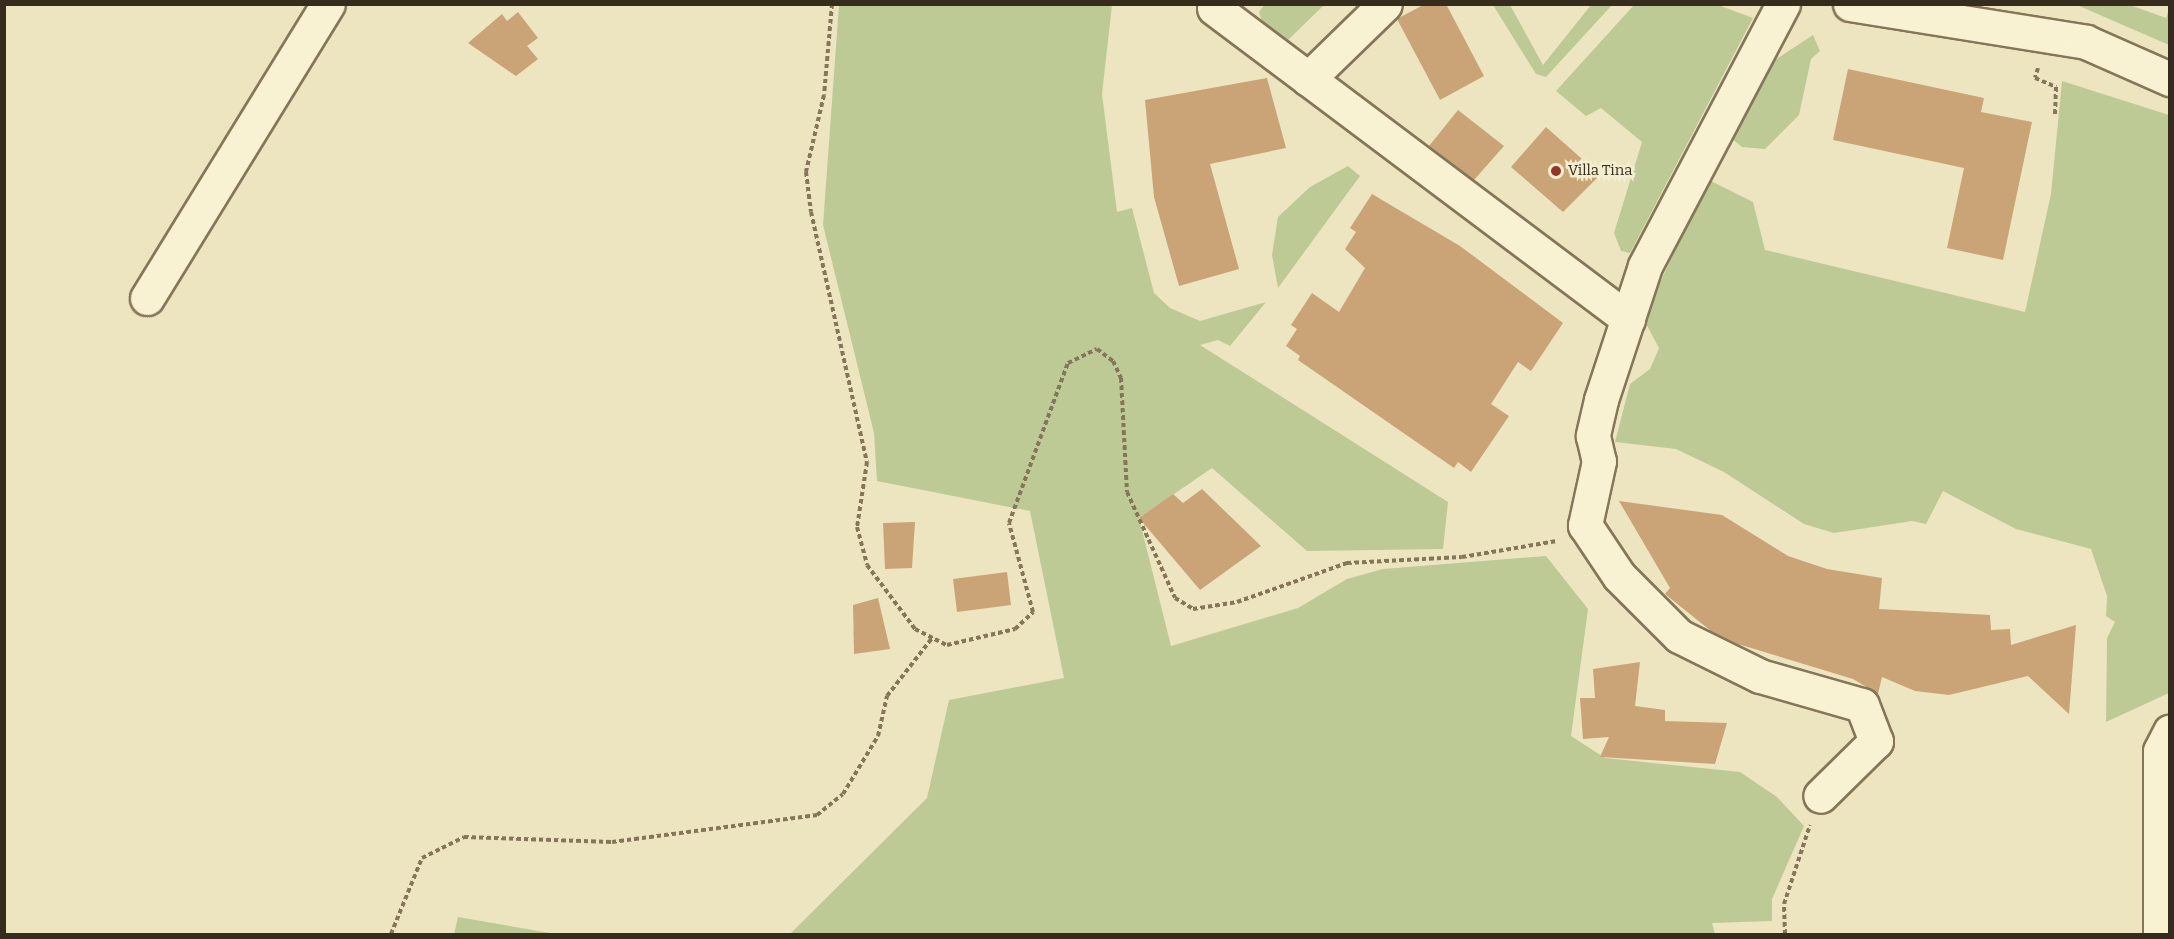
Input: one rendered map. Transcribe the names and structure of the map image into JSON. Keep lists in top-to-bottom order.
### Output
{
  "places": ["Villa Tina"]
}
